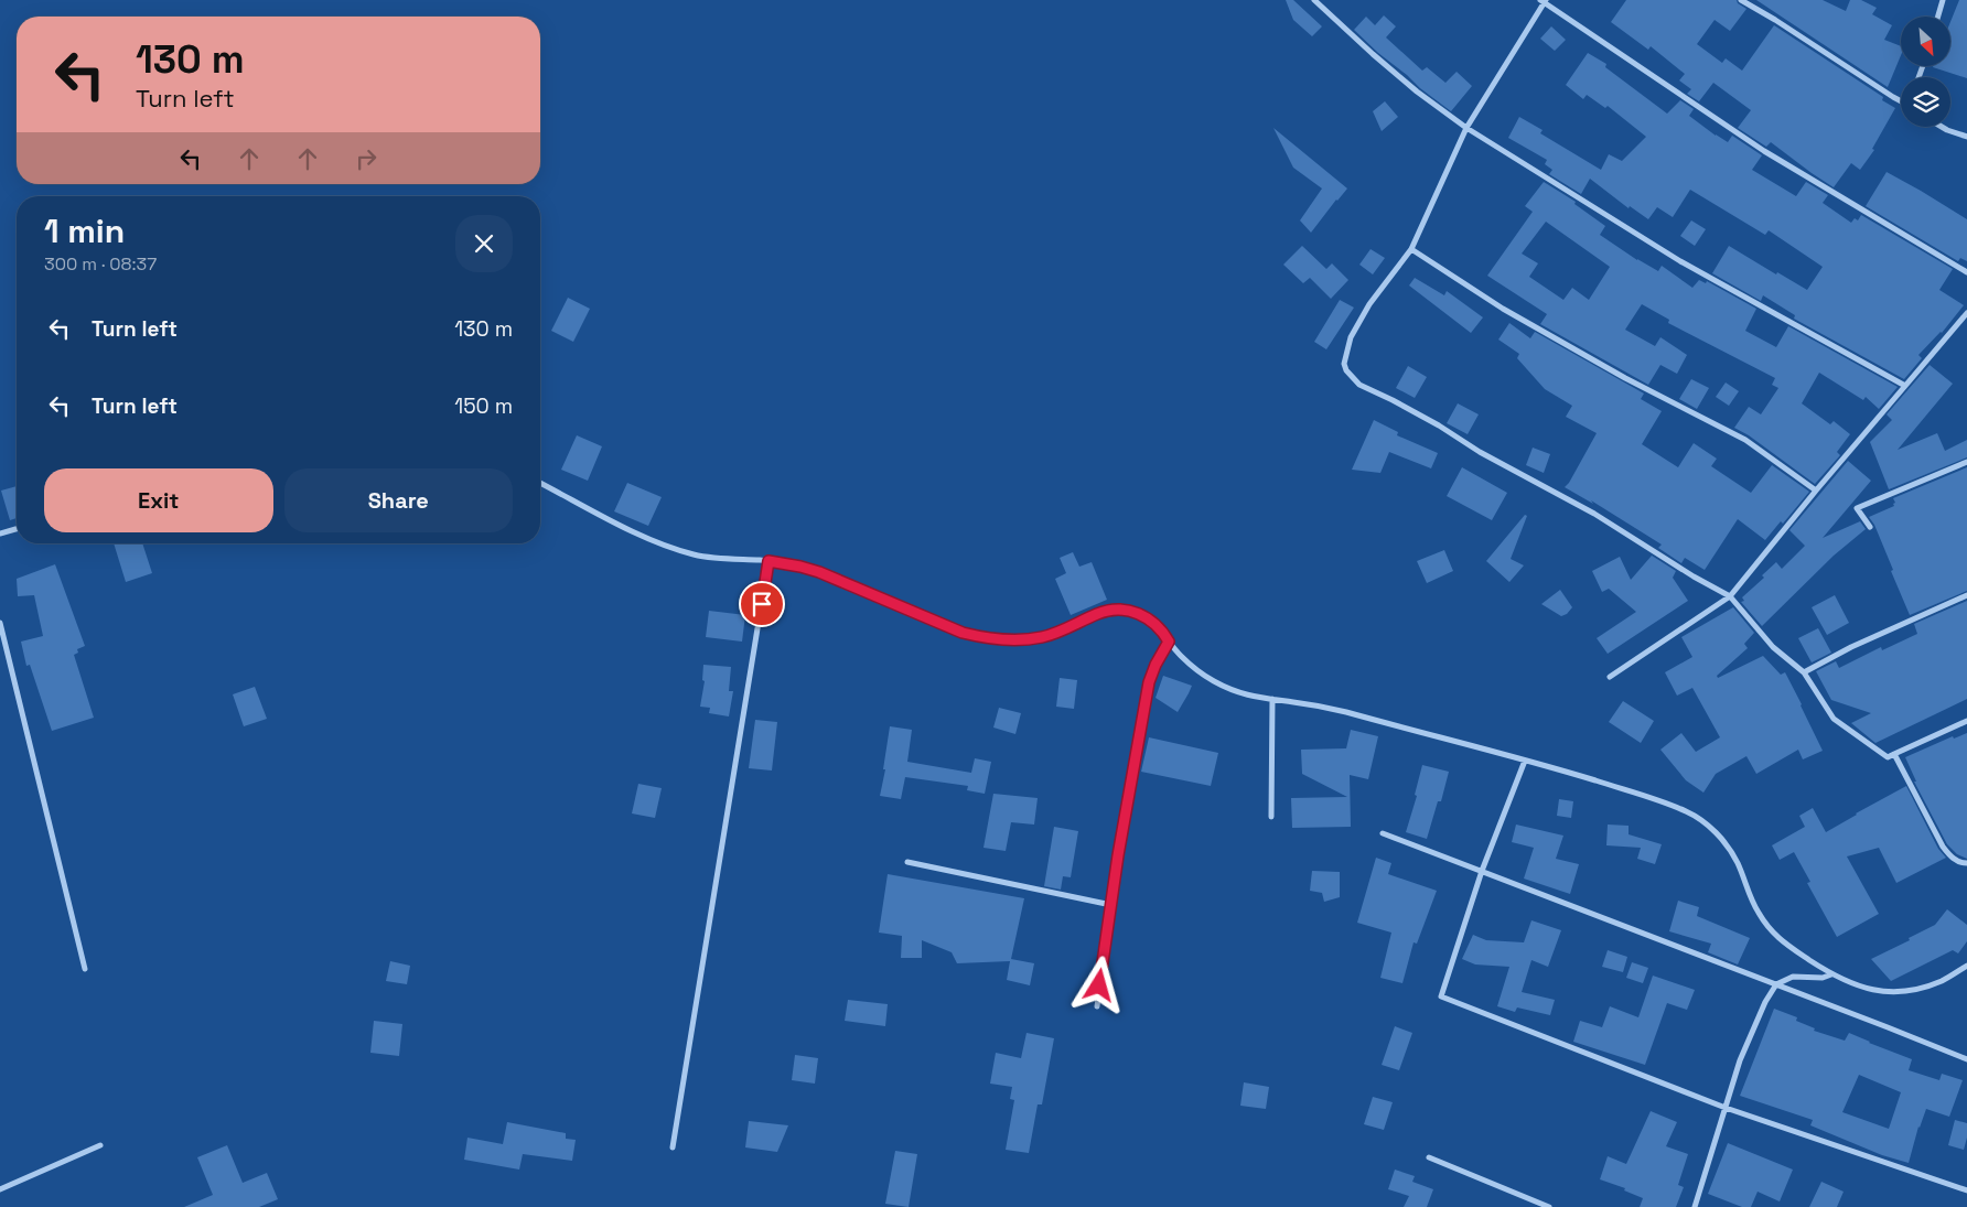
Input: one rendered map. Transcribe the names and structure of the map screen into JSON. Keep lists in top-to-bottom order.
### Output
{
  "north": "bottom right",
  "page": {
    "turn": ["130 m", "Turn left"],
    "heading": ["1 min", "300 m · 08:37"],
    "list": [
      {
        "name": "Turn left",
        "value": "130 m"
      },
      {
        "name": "Turn left",
        "value": "150 m"
      }
    ],
    "buttons": ["Exit", "Share"]
  }
}
